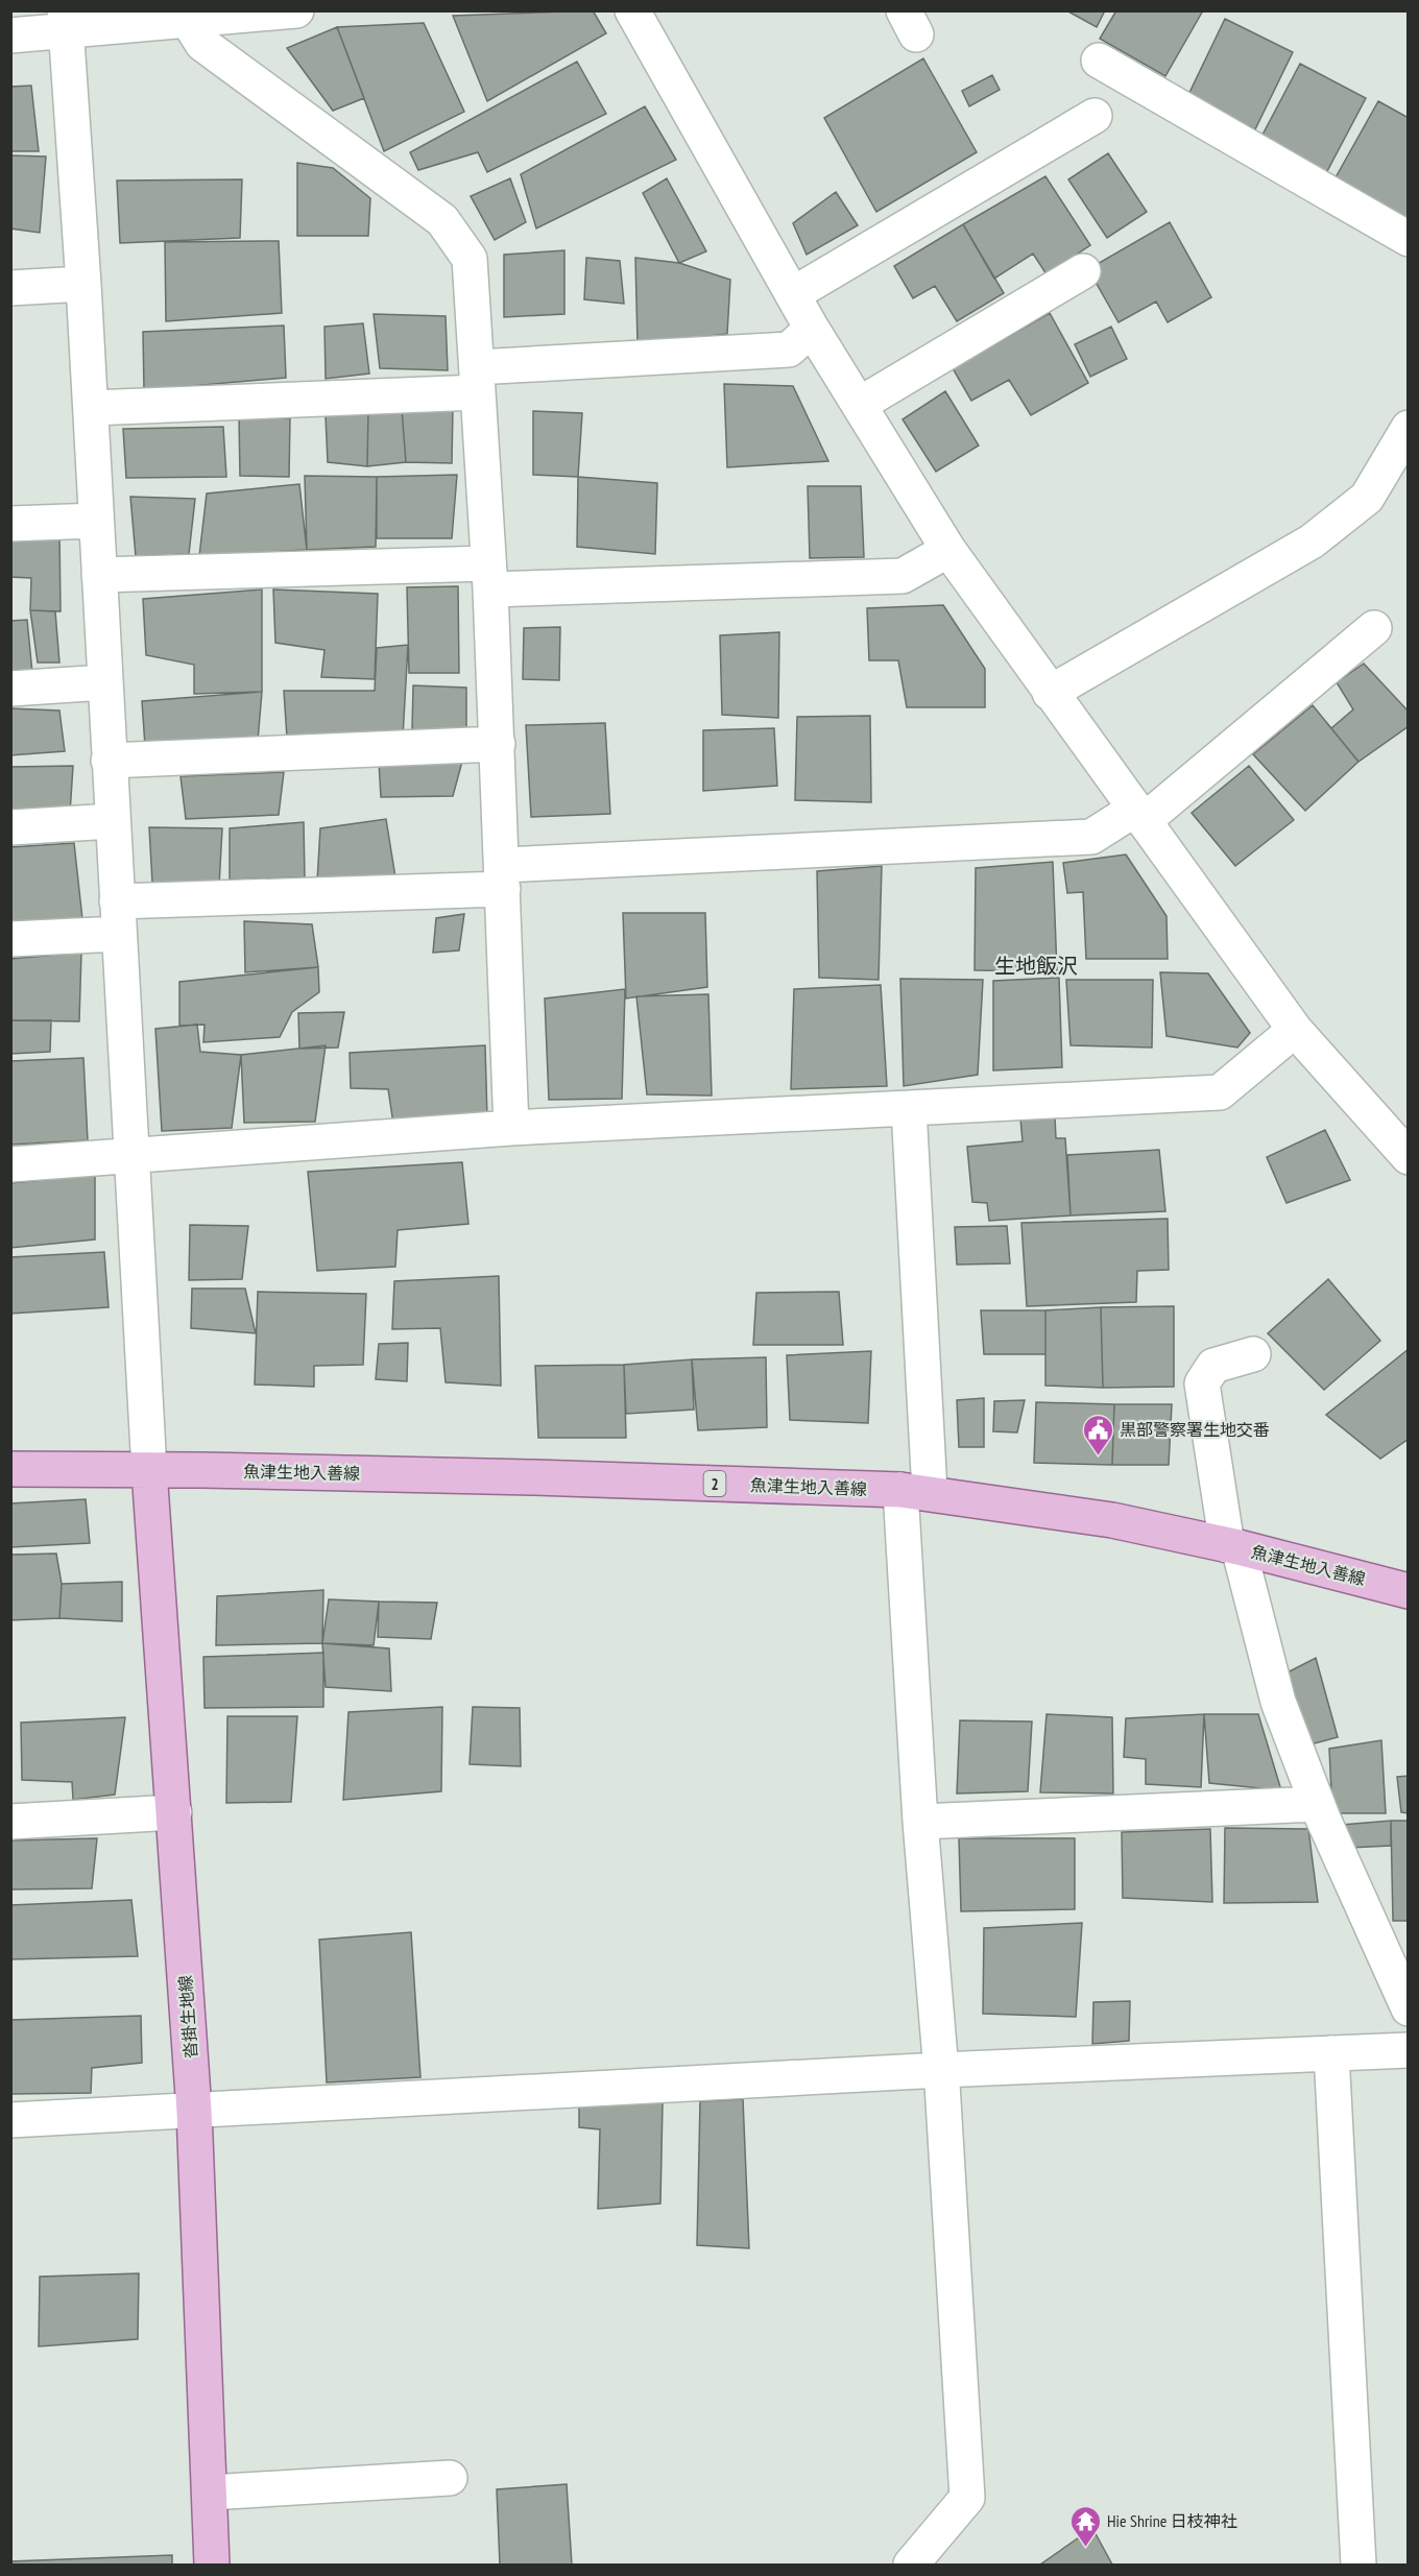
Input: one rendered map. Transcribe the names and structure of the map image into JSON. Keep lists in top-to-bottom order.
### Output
{
  "streets": {
    "main road": ["魚津生地入善線", "2", "沓掛生地線"]
  },
  "crossings": [
    ["魚津生地入善線", "沓掛生地線"]
  ],
  "districts": ["生地飯沢"],
  "places": {
    "public building": ["黒部警察署生地交番"],
    "temple": ["Hie Shrine 日枝神社"]
  }
}
